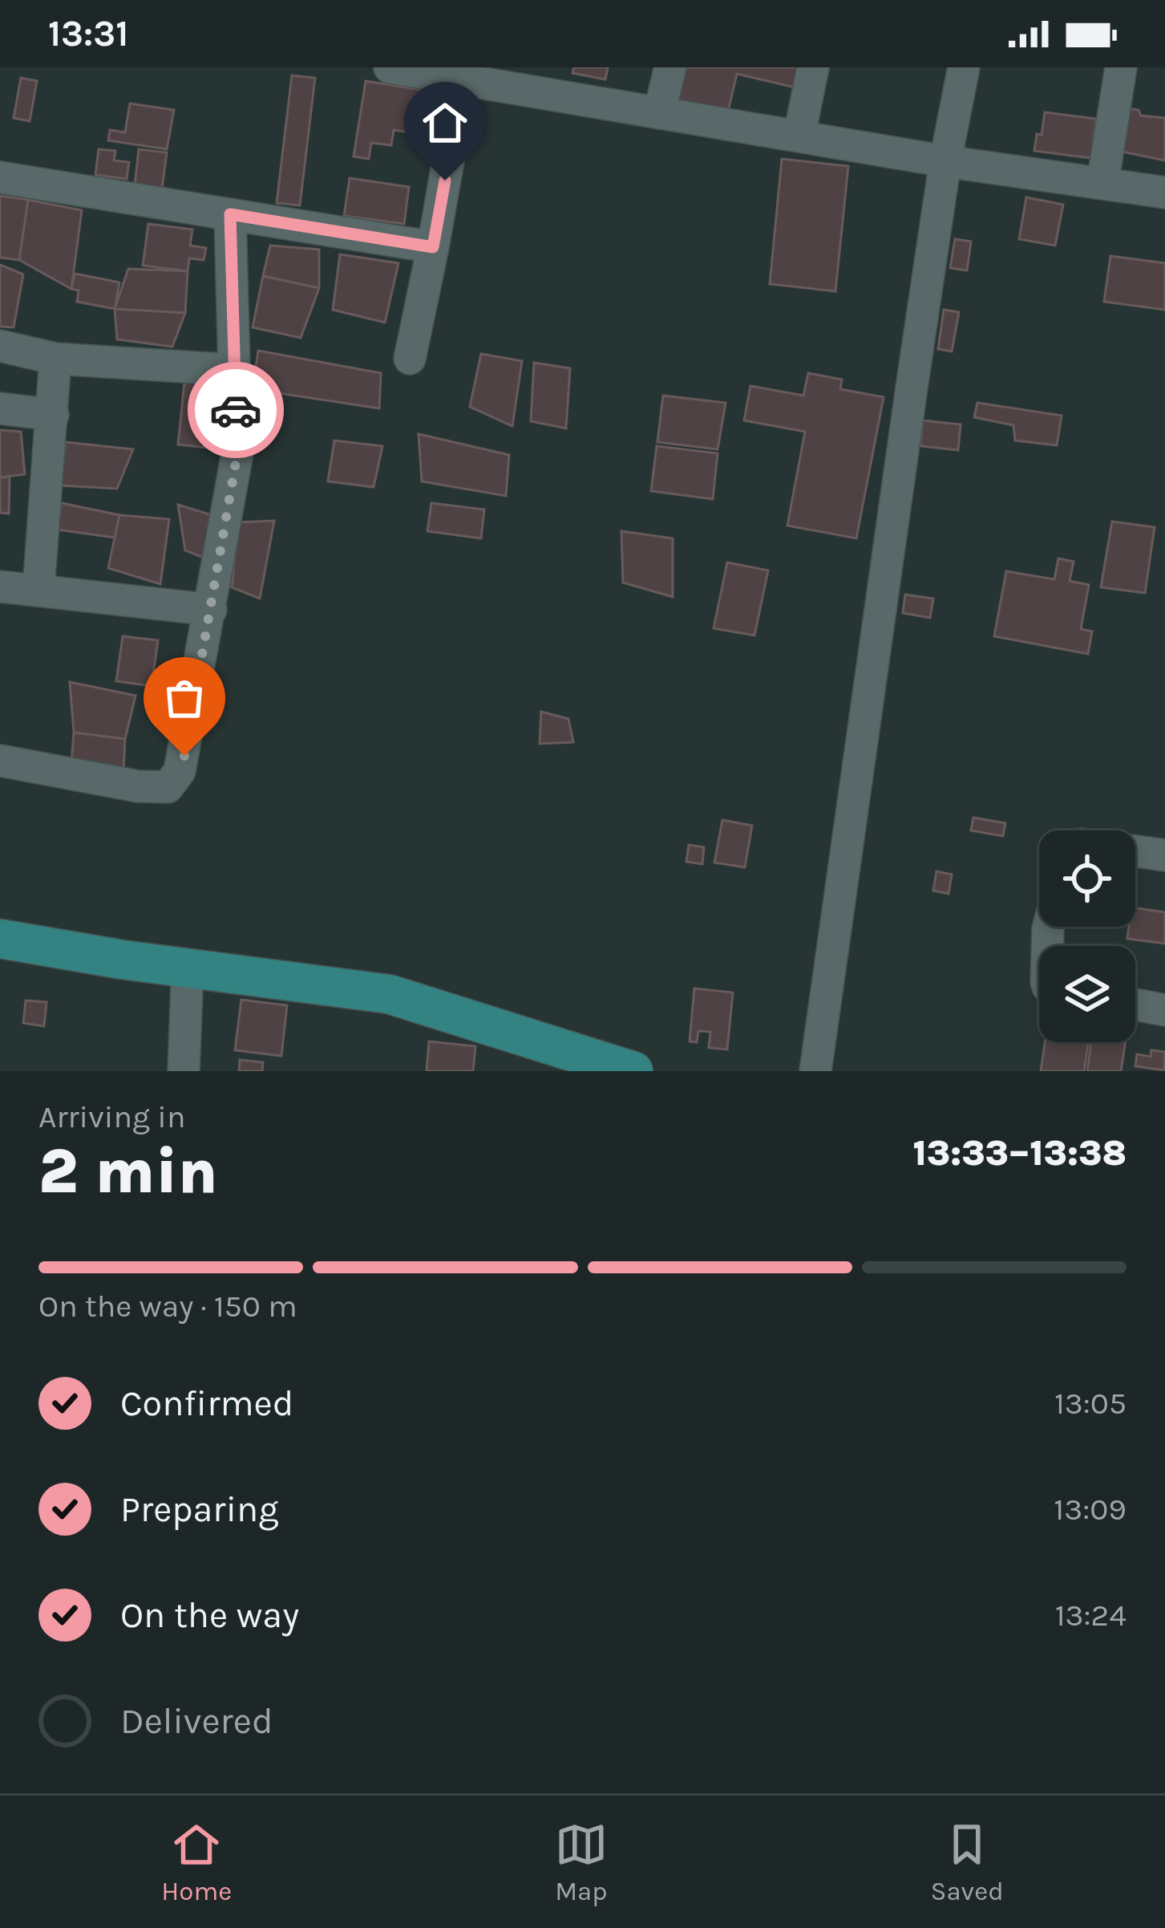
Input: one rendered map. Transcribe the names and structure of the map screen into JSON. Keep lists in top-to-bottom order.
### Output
{
  "page": {
    "status": "13:31",
    "heading": ["2 min", "Arriving in", "13:33–13:38"],
    "bar": "On the way · 150 m",
    "list": [
      ["Confirmed", "13:05"],
      ["Preparing", "13:09"],
      ["On the way", "13:24"],
      "Delivered"
    ],
    "tabs": ["Home", "Map", "Saved"]
  }
}
